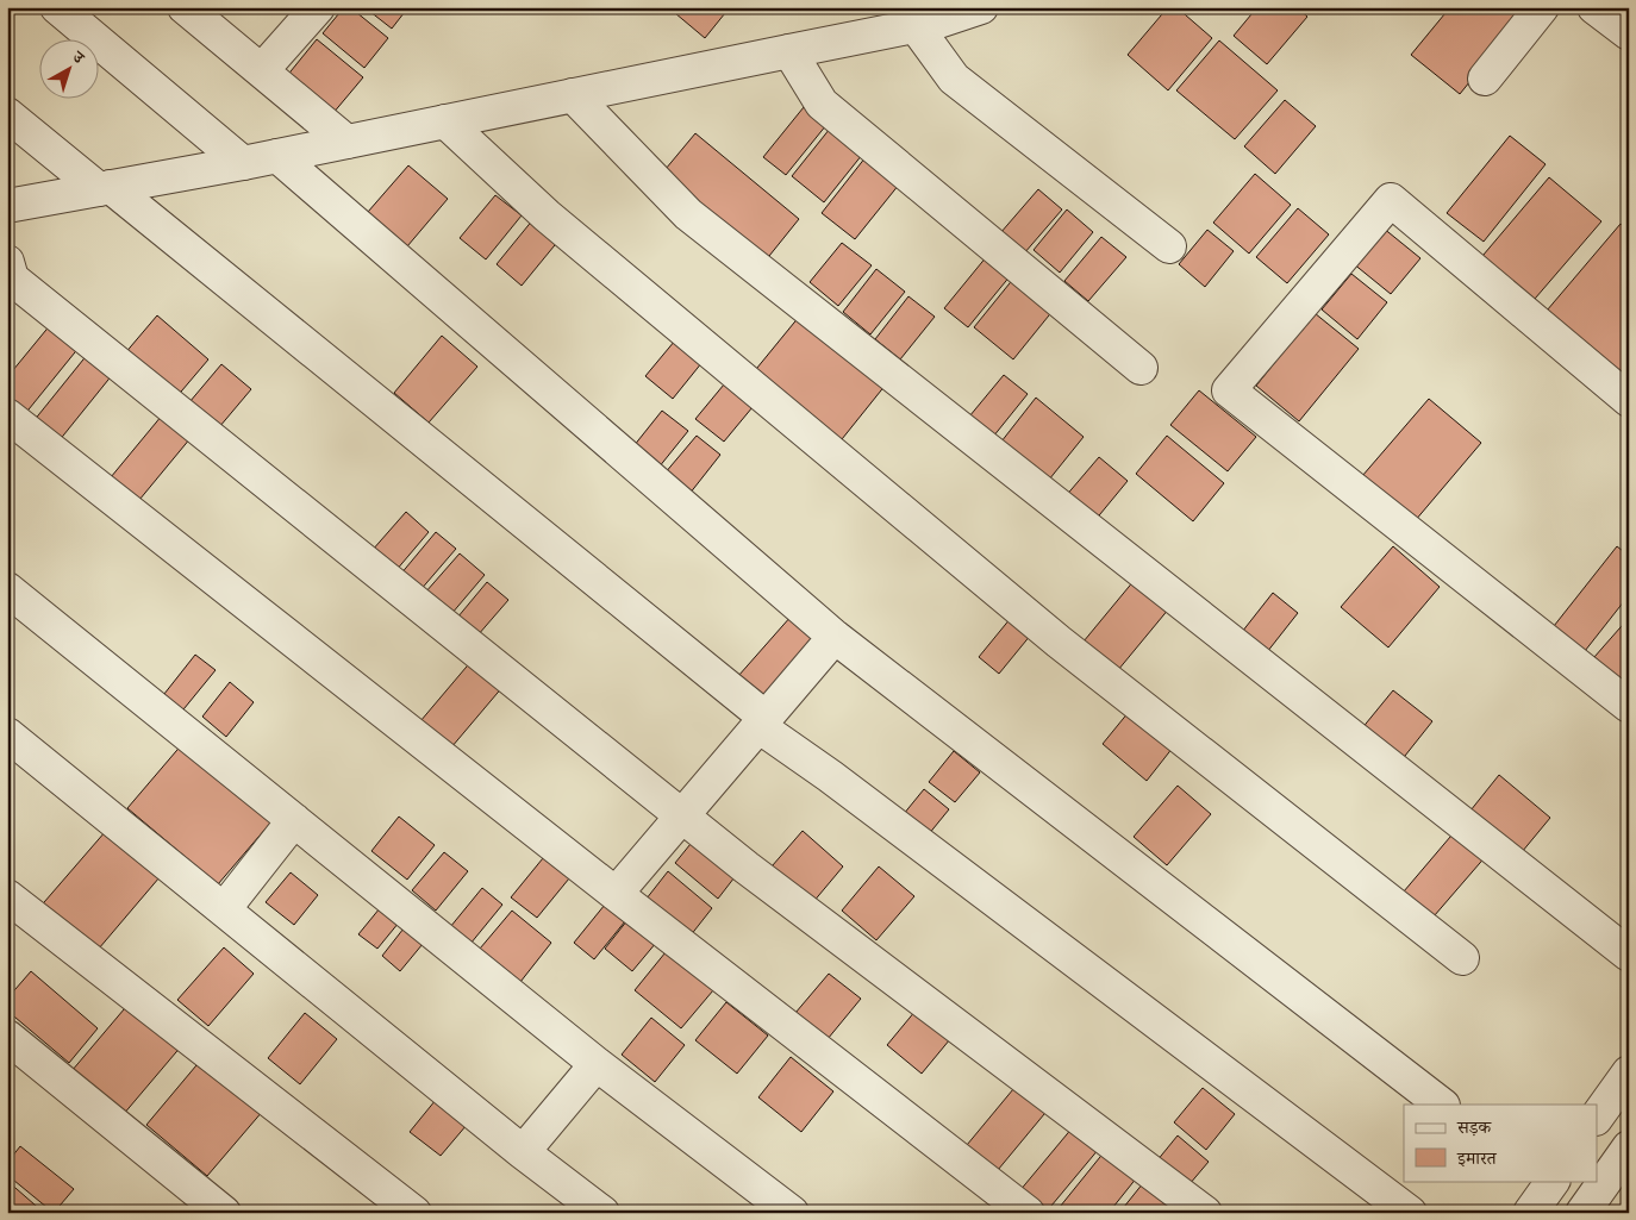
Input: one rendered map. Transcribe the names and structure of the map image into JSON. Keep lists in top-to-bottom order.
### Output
{
  "legend": ["सड़क", "इमारत"],
  "north": "top right"
}
